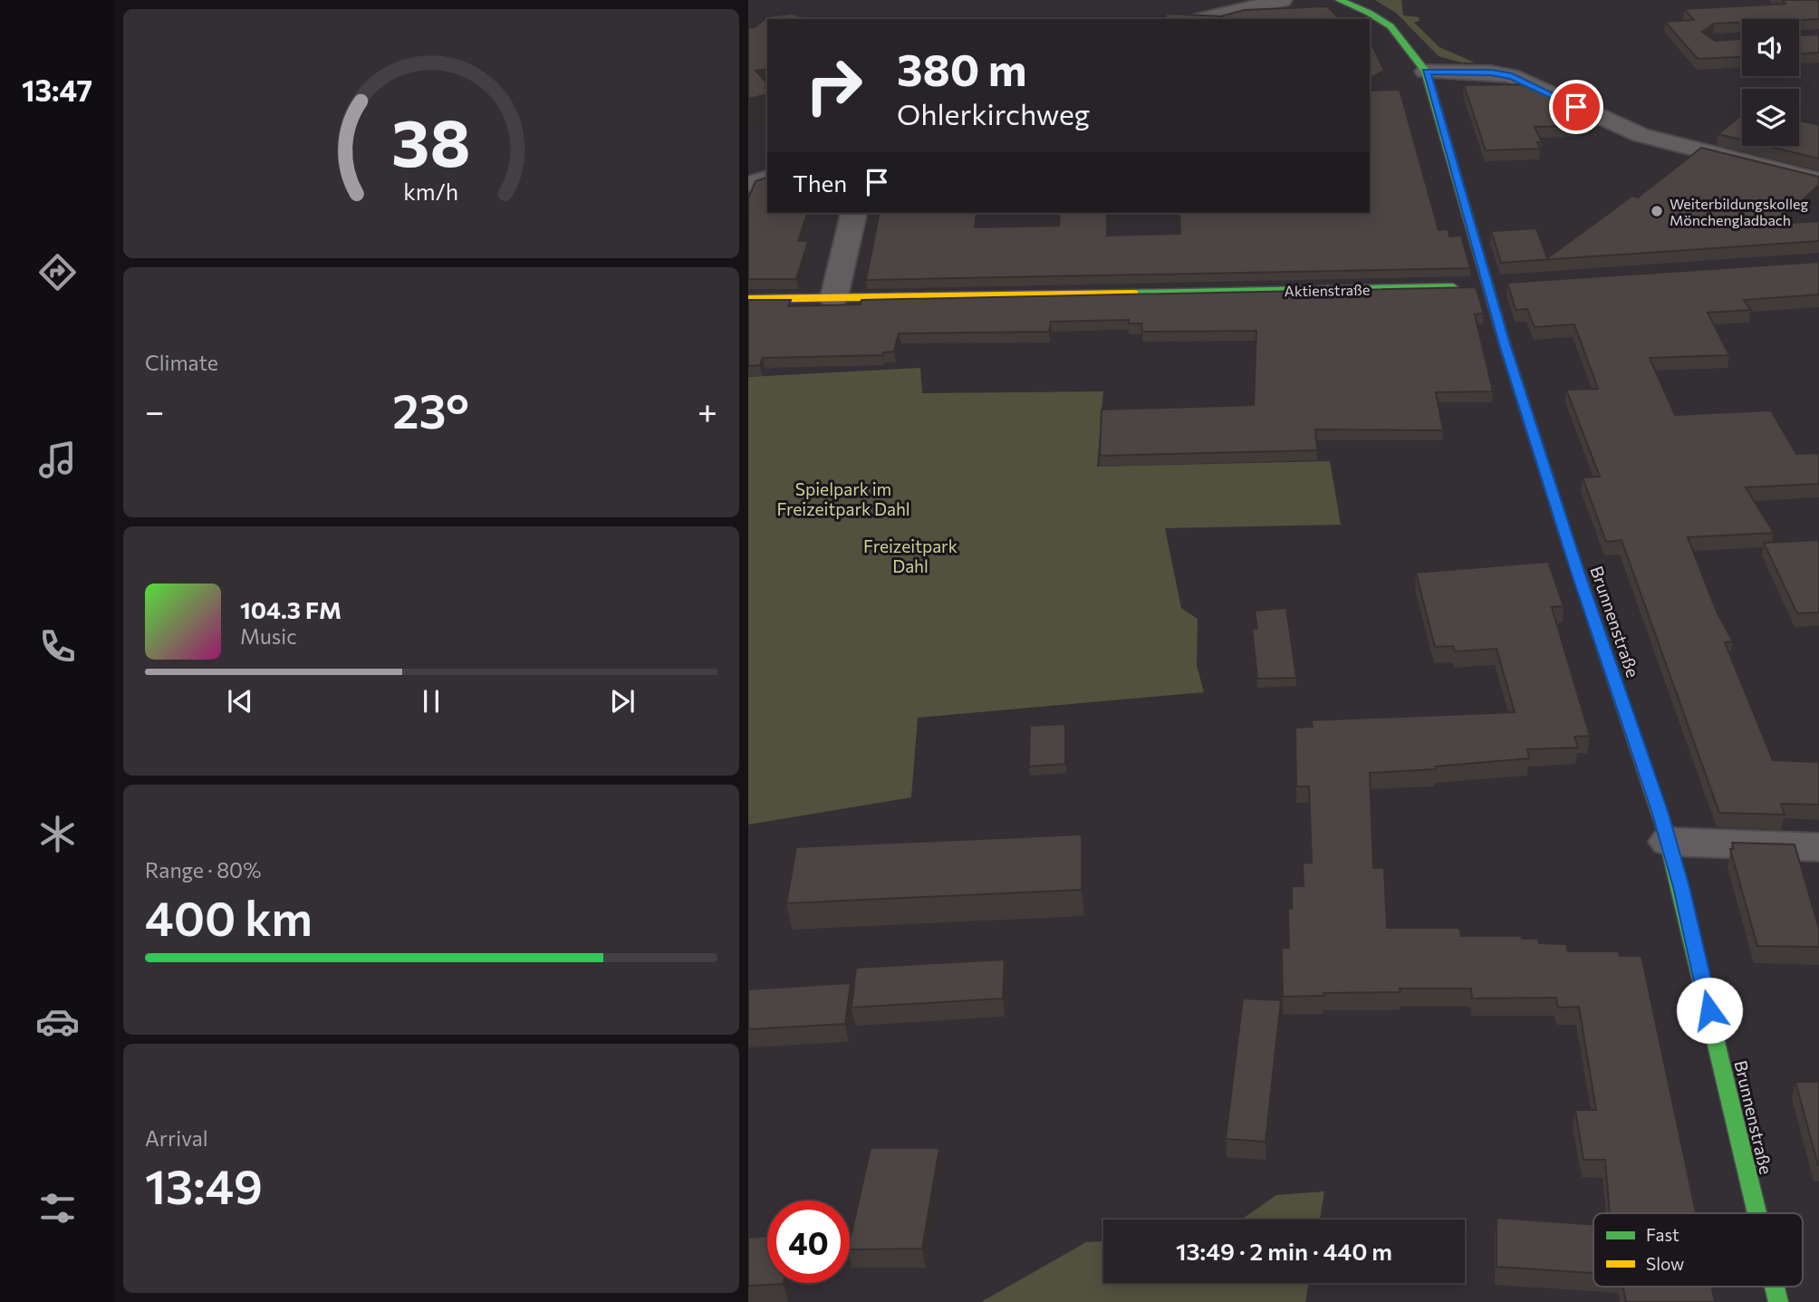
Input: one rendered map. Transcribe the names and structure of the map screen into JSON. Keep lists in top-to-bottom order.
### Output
{
  "streets": {
    "street": ["Aktienstraße", "Brunnenstraße"]
  },
  "crossings": [
    ["Aktienstraße", "Brunnenstraße"]
  ],
  "parks": ["Spielpark im Freizeitpark Dahl", "Freizeitpark Dahl"],
  "places": ["Weiterbildungskolleg Mönchengladbach"],
  "legend": ["Fast", "Slow"],
  "page": {
    "tabs": "13:47",
    "turn": ["380 m", "Ohlerkirchweg"],
    "then": "Then",
    "tile": [
      "Climate",
      ["Range · 80%", "400 km"],
      ["Arrival", "13:49"]
    ],
    "heat": ["−", "23°", "+"],
    "song": ["104.3 FM", "Music"],
    "limit": "40",
    "trip": "13:49 · 2 min · 440 m",
    "gauge": ["38", "km/h"]
  }
}
